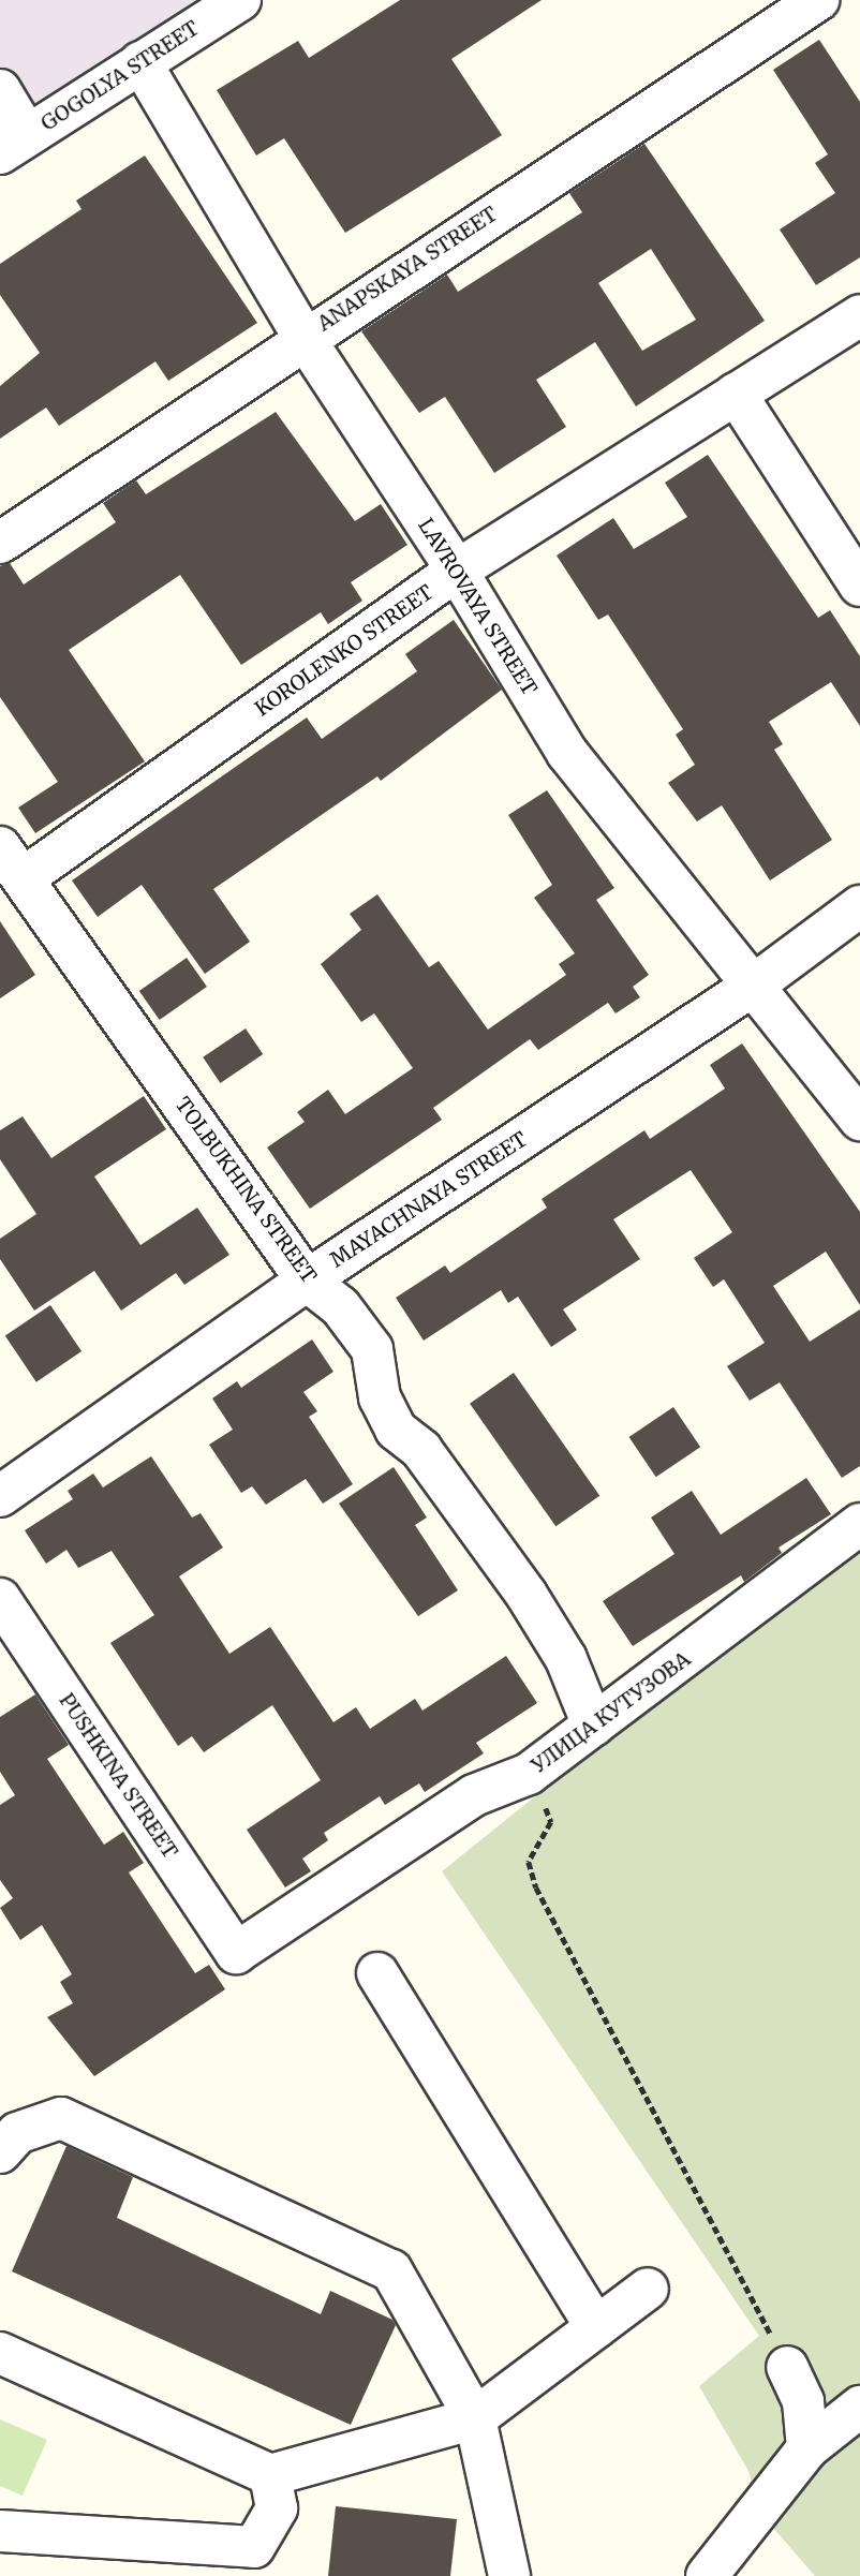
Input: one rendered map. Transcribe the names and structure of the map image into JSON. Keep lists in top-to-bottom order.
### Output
{
  "streets": {
    "street": [
      "GOGOLYA STREET",
      "ANAPSKAYA STREET",
      "LAVROVAYA STREET",
      "KOROLENKO STREET",
      "TOLBUKHINA STREET",
      "MAYACHNAYA STREET",
      "УЛИЦА КУТУЗОВА",
      "PUSHKINA STREET"
    ]
  },
  "crossings": [
    ["GOGOLYA STREET", "LAVROVAYA STREET"],
    ["ANAPSKAYA STREET", "LAVROVAYA STREET"],
    ["LAVROVAYA STREET", "KOROLENKO STREET"],
    ["LAVROVAYA STREET", "MAYACHNAYA STREET"],
    ["KOROLENKO STREET", "TOLBUKHINA STREET"],
    ["TOLBUKHINA STREET", "MAYACHNAYA STREET"],
    ["TOLBUKHINA STREET", "УЛИЦА КУТУЗОВА"],
    ["УЛИЦА КУТУЗОВА", "PUSHKINA STREET"]
  ]
}
